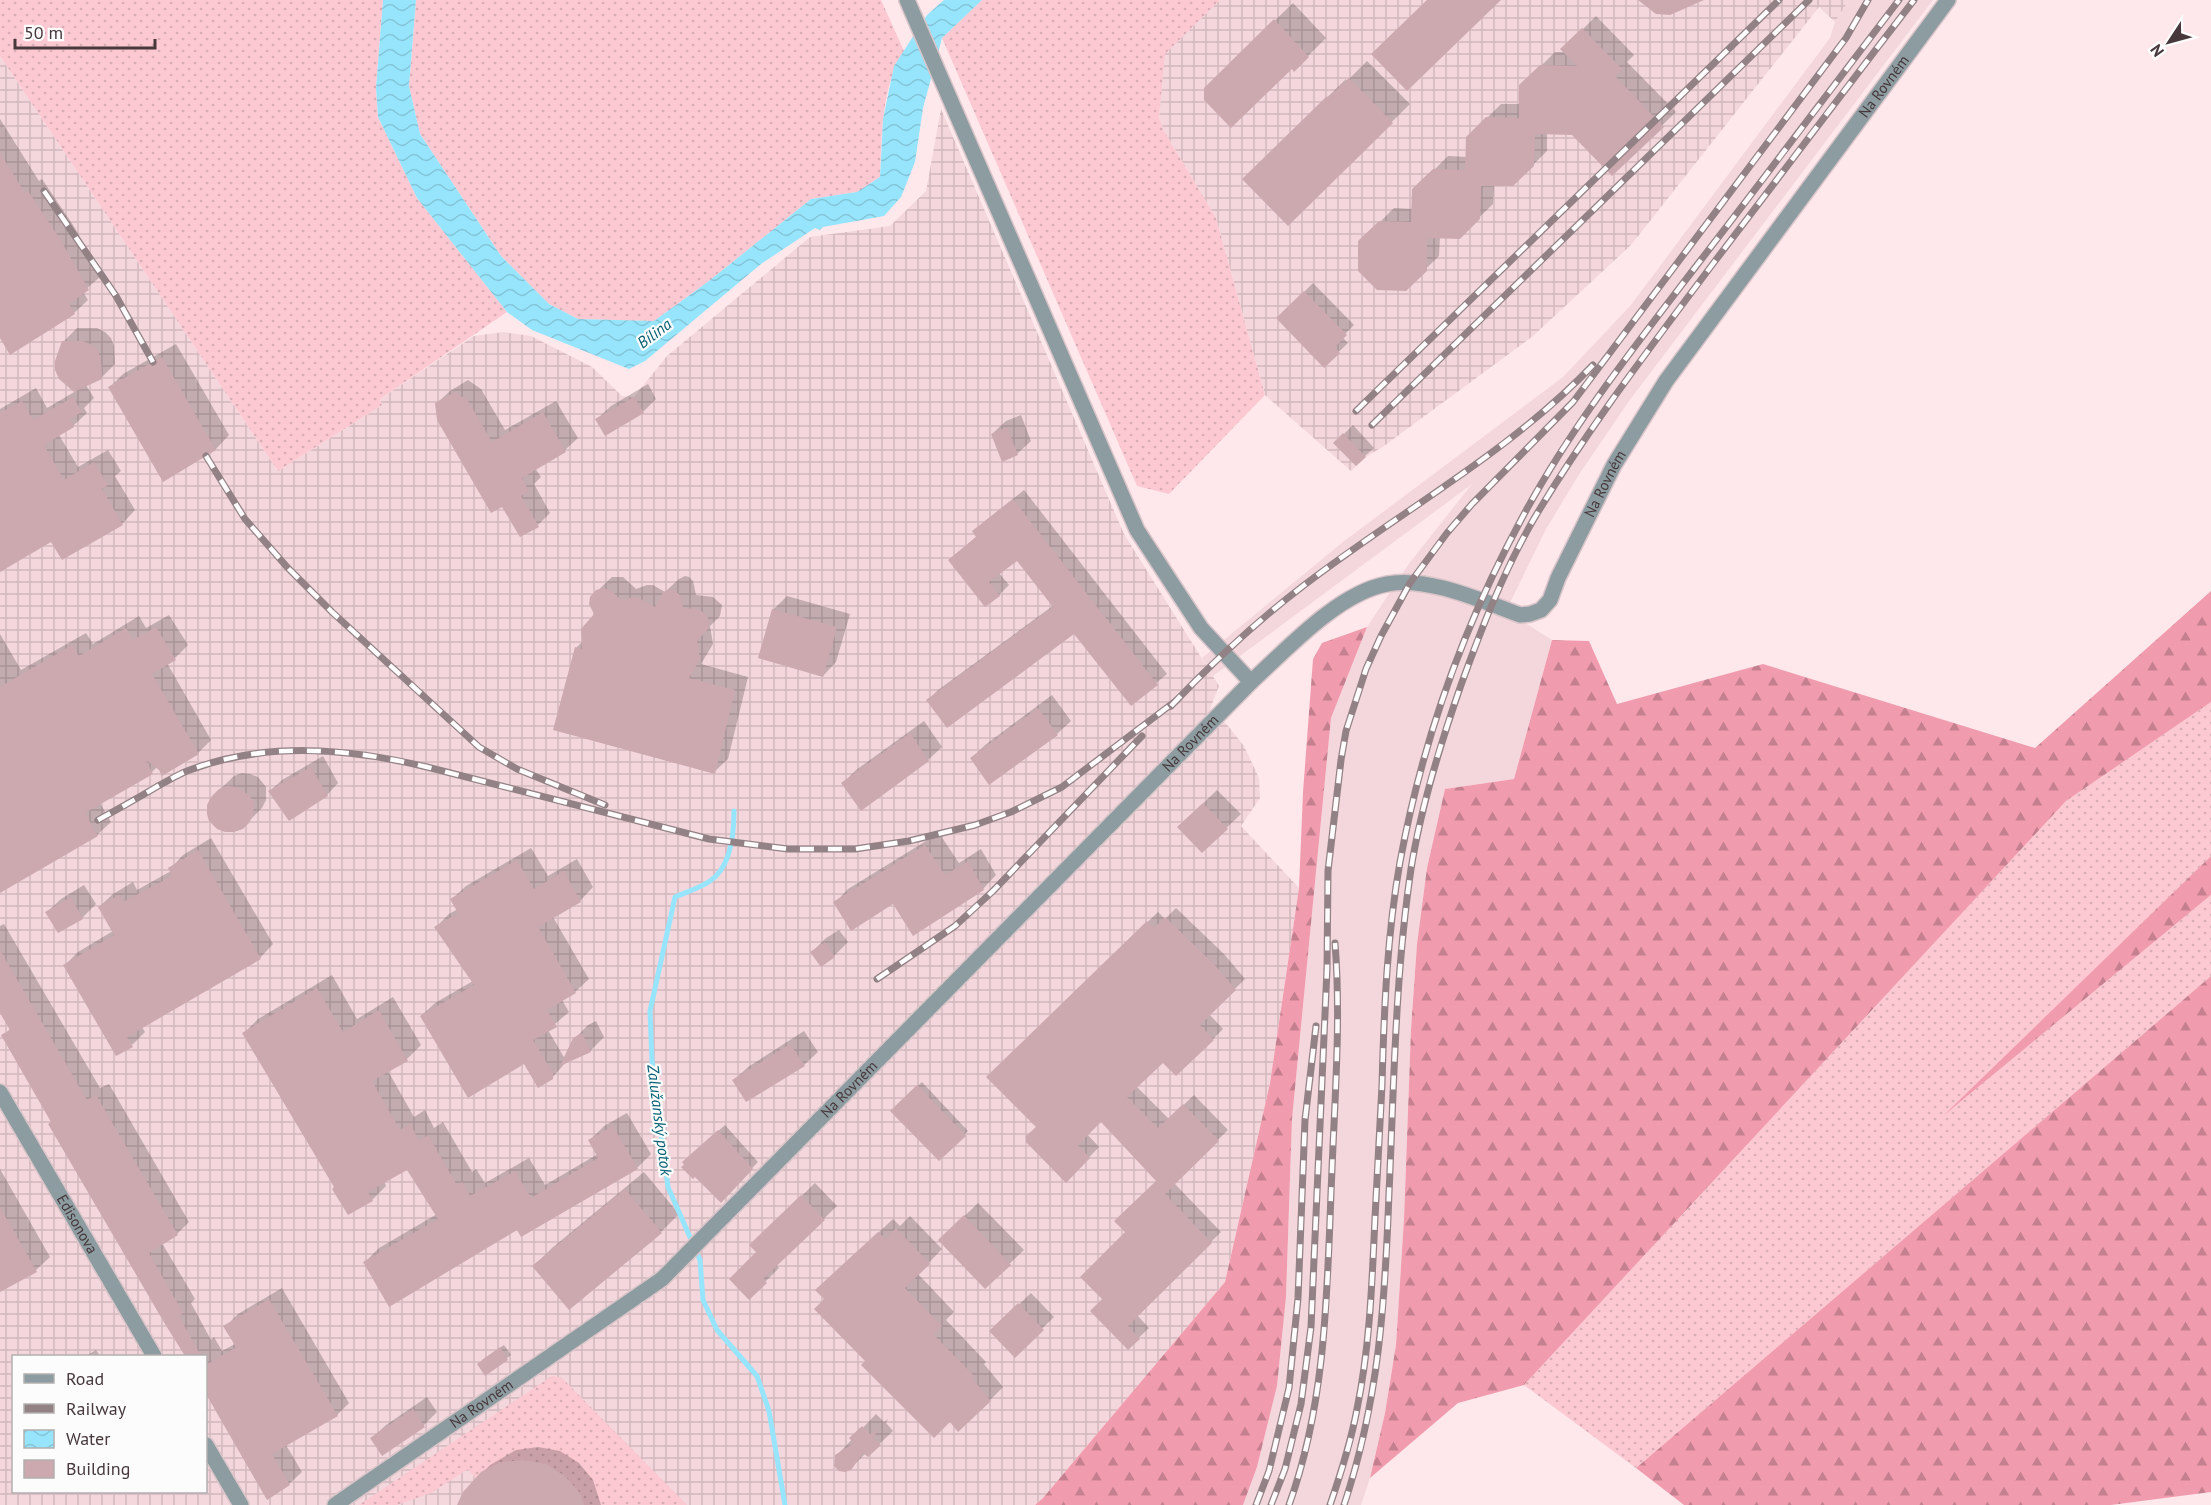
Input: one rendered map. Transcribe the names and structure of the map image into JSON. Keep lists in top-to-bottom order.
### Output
{
  "streets": {
    "street": ["Na Rovném", "Edisonova"]
  },
  "water": ["Bílina", "Zalužanský potok"],
  "legend": [
    "Road",
    "Railway",
    "Water",
    "Building"
  ],
  "scale_bar": "50 m",
  "north": "bottom left"
}
